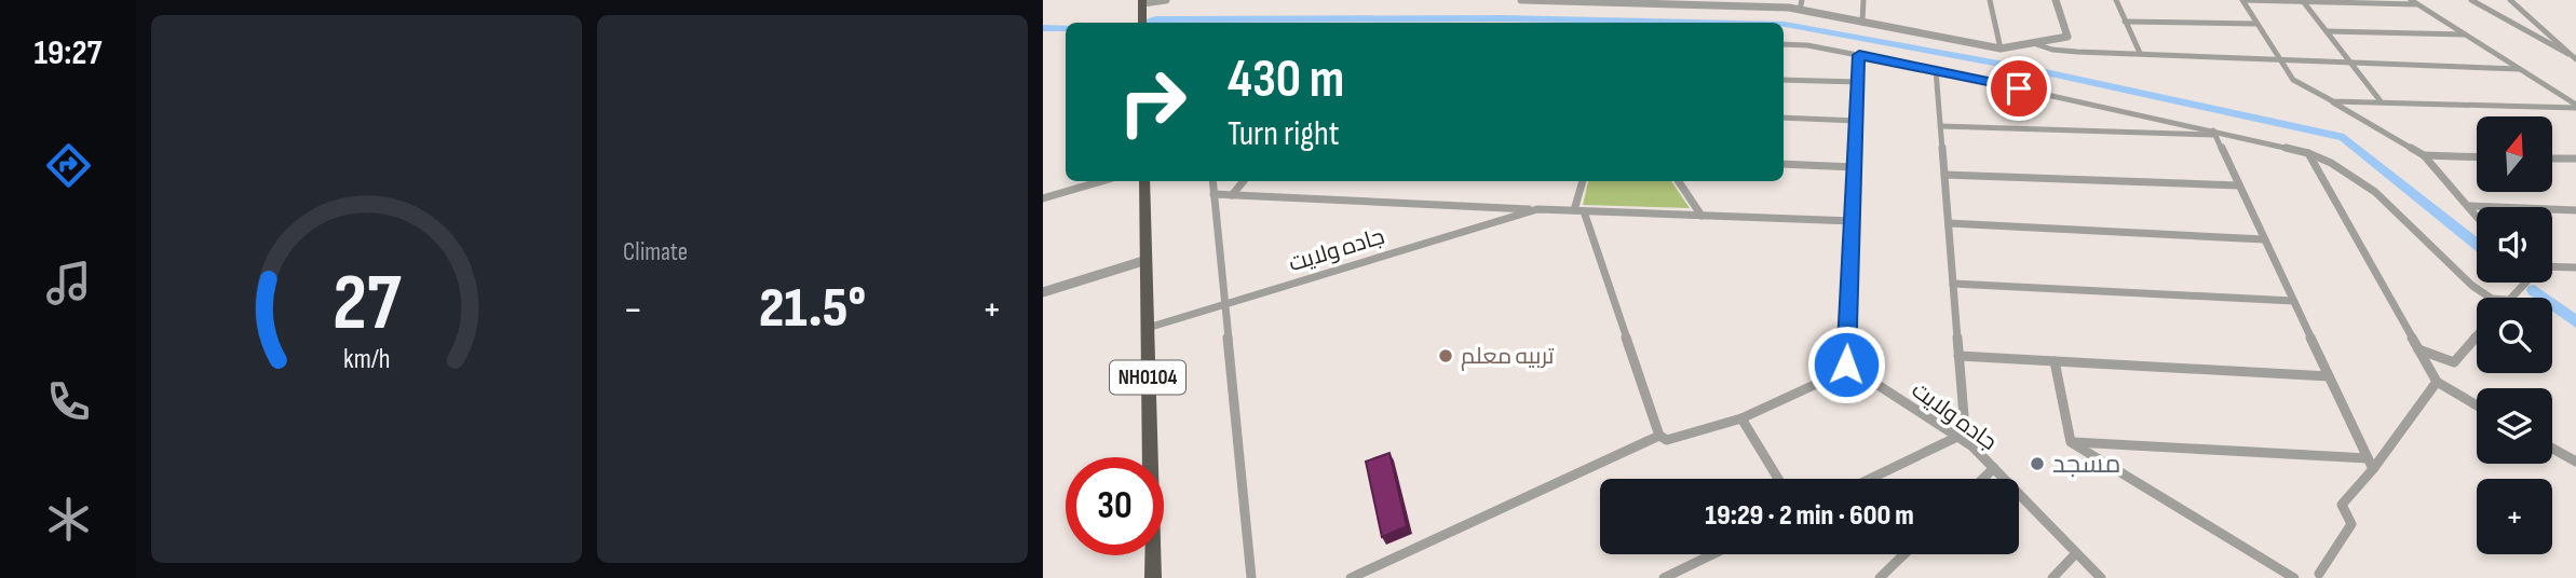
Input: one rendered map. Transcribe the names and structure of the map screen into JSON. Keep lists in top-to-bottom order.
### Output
{
  "streets": {
    "highway": ["NH0104"],
    "street": ["جاده ولایت"]
  },
  "crossings": [
    ["جاده ولایت", "NH0104"]
  ],
  "places": ["تربیه معلم", "مسجد"],
  "north": "top",
  "page": {
    "tabs": "19:27",
    "tile": "Climate",
    "turn": ["430 m", "Turn right"],
    "map_buttons": "+",
    "heat": ["−", "21.5°", "+"],
    "limit": "30",
    "trip": "19:29 · 2 min · 600 m",
    "gauge": ["27", "km/h"]
  }
}
